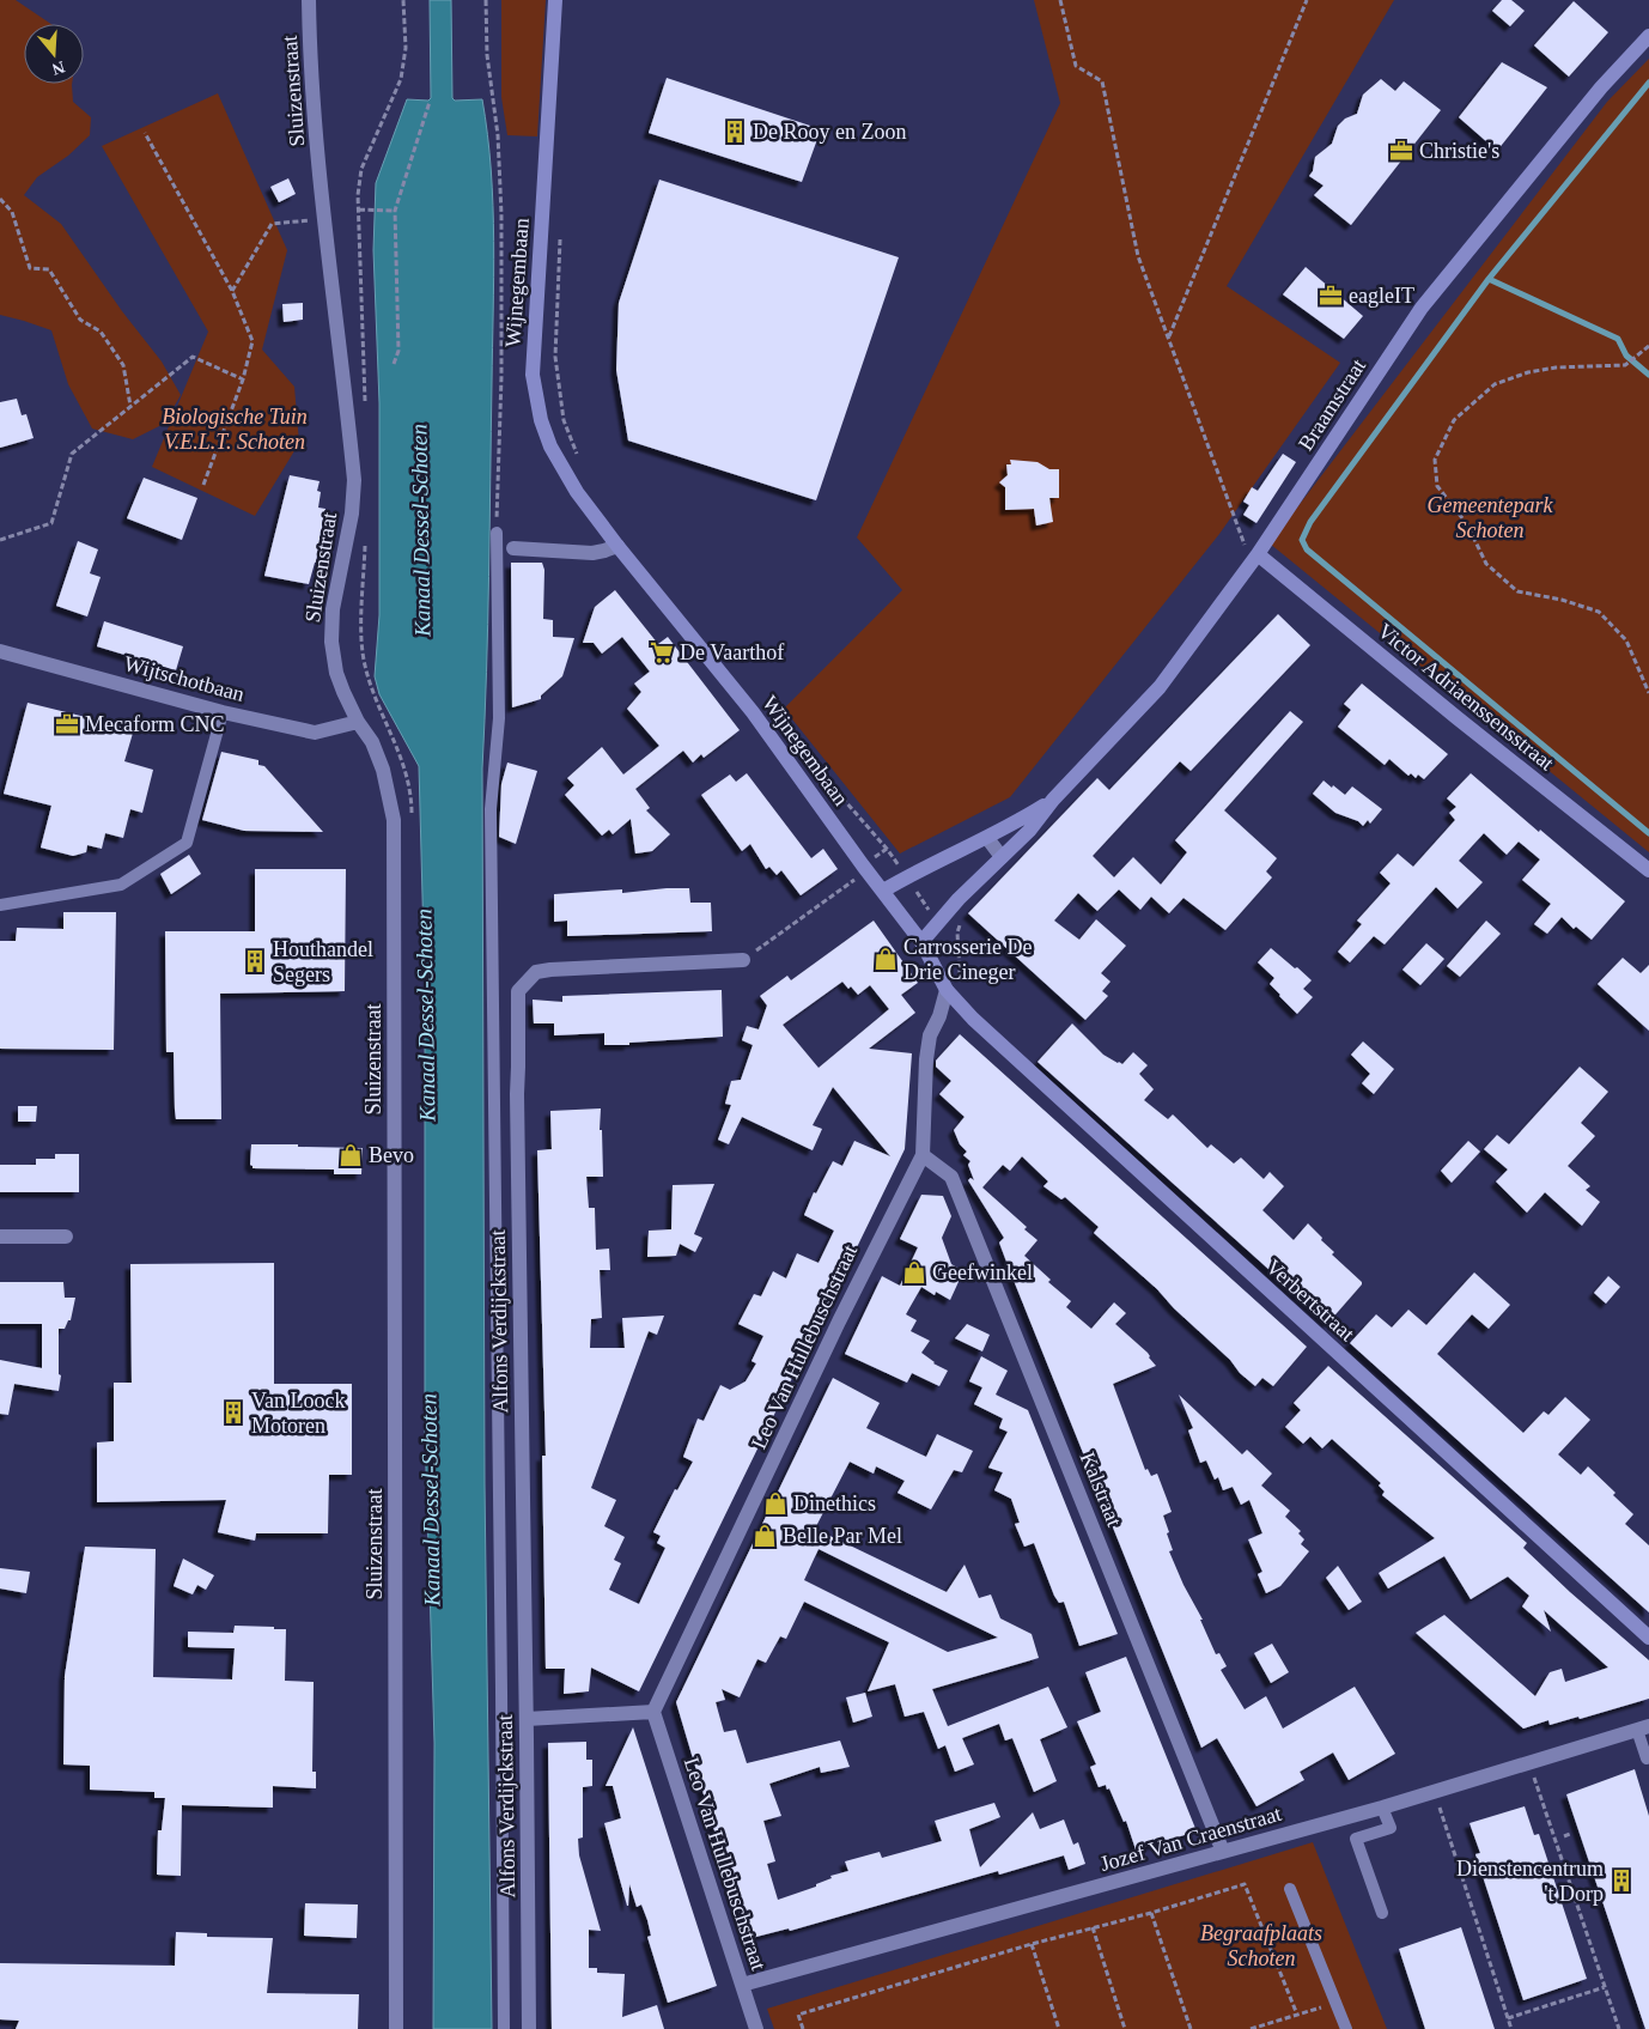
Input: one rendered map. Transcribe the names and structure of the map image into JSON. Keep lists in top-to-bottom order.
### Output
{
  "streets": {
    "street": [
      "Sluizenstraat",
      "Wijnegembaan",
      "Braamstraat",
      "Wijtschotbaan",
      "Victor Adriaenssensstraat",
      "Verbertstraat",
      "Alfons Verdijckstraat",
      "Leo Van Hullebuschstraat",
      "Kalstraat",
      "Jozef Van Craenstraat"
    ]
  },
  "crossings": [
    ["Sluizenstraat", "Wijtschotbaan"],
    ["Wijnegembaan", "Braamstraat"],
    ["Wijnegembaan", "Verbertstraat"],
    ["Wijnegembaan", "Leo Van Hullebuschstraat"],
    ["Braamstraat", "Victor Adriaenssensstraat"],
    ["Verbertstraat", "Leo Van Hullebuschstraat"],
    ["Leo Van Hullebuschstraat", "Kalstraat"],
    ["Leo Van Hullebuschstraat", "Jozef Van Craenstraat"],
    ["Kalstraat", "Jozef Van Craenstraat"]
  ],
  "water": ["Kanaal Dessel-Schoten"],
  "parks": ["Biologische Tuin V.E.L.T. Schoten", "Gemeentepark Schoten", "Begraafplaats Schoten"],
  "places": {
    "building": [
      "De Rooy en Zoon",
      "Houthandel Segers",
      "Van Loock Motoren",
      "Dienstencentrum 't Dorp"
    ],
    "office": ["Christie's", "eagleIT", "Mecaform CNC"],
    "supermarket": ["De Vaarthof"],
    "shop": [
      "Carrosserie De Drie Cineger",
      "Bevo",
      "Geefwinkel",
      "Dinethics",
      "Belle Par Mel"
    ]
  },
  "north": "bottom"
}
